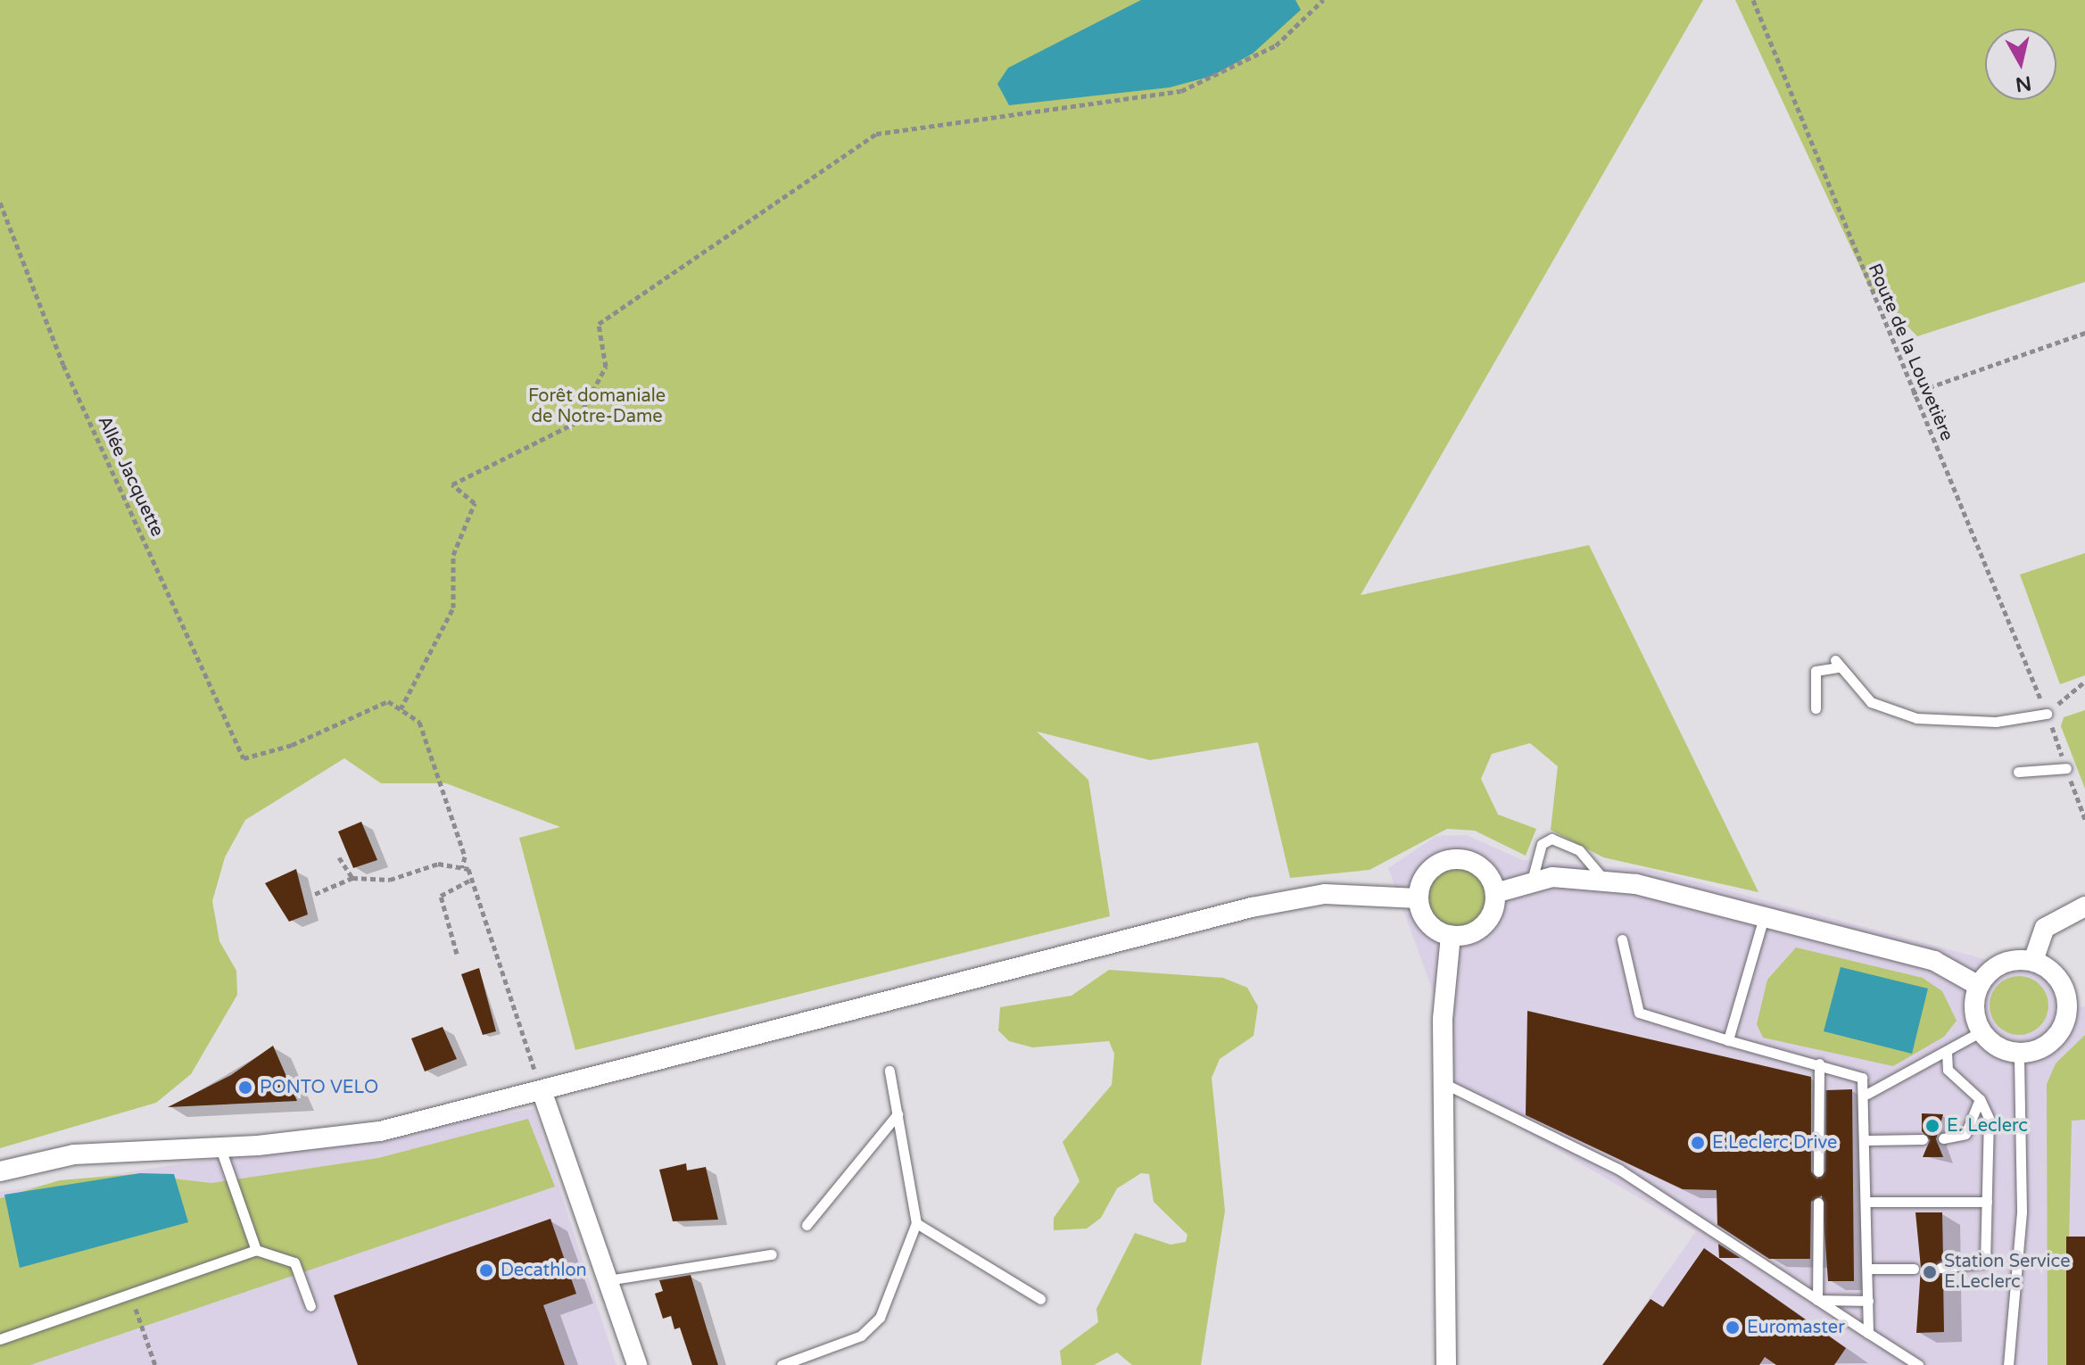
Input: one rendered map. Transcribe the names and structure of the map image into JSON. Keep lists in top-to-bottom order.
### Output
{
  "streets": {
    "path": ["Route de la Louvetière", "Allée Jacquette"]
  },
  "parks": ["Forêt domaniale de Notre-Dame"],
  "places": [
    "PONTO VELO",
    "E. Leclerc",
    "E.Leclerc Drive",
    "Decathlon",
    "Station Service E.Leclerc",
    "Euromaster"
  ],
  "north": "bottom"
}
